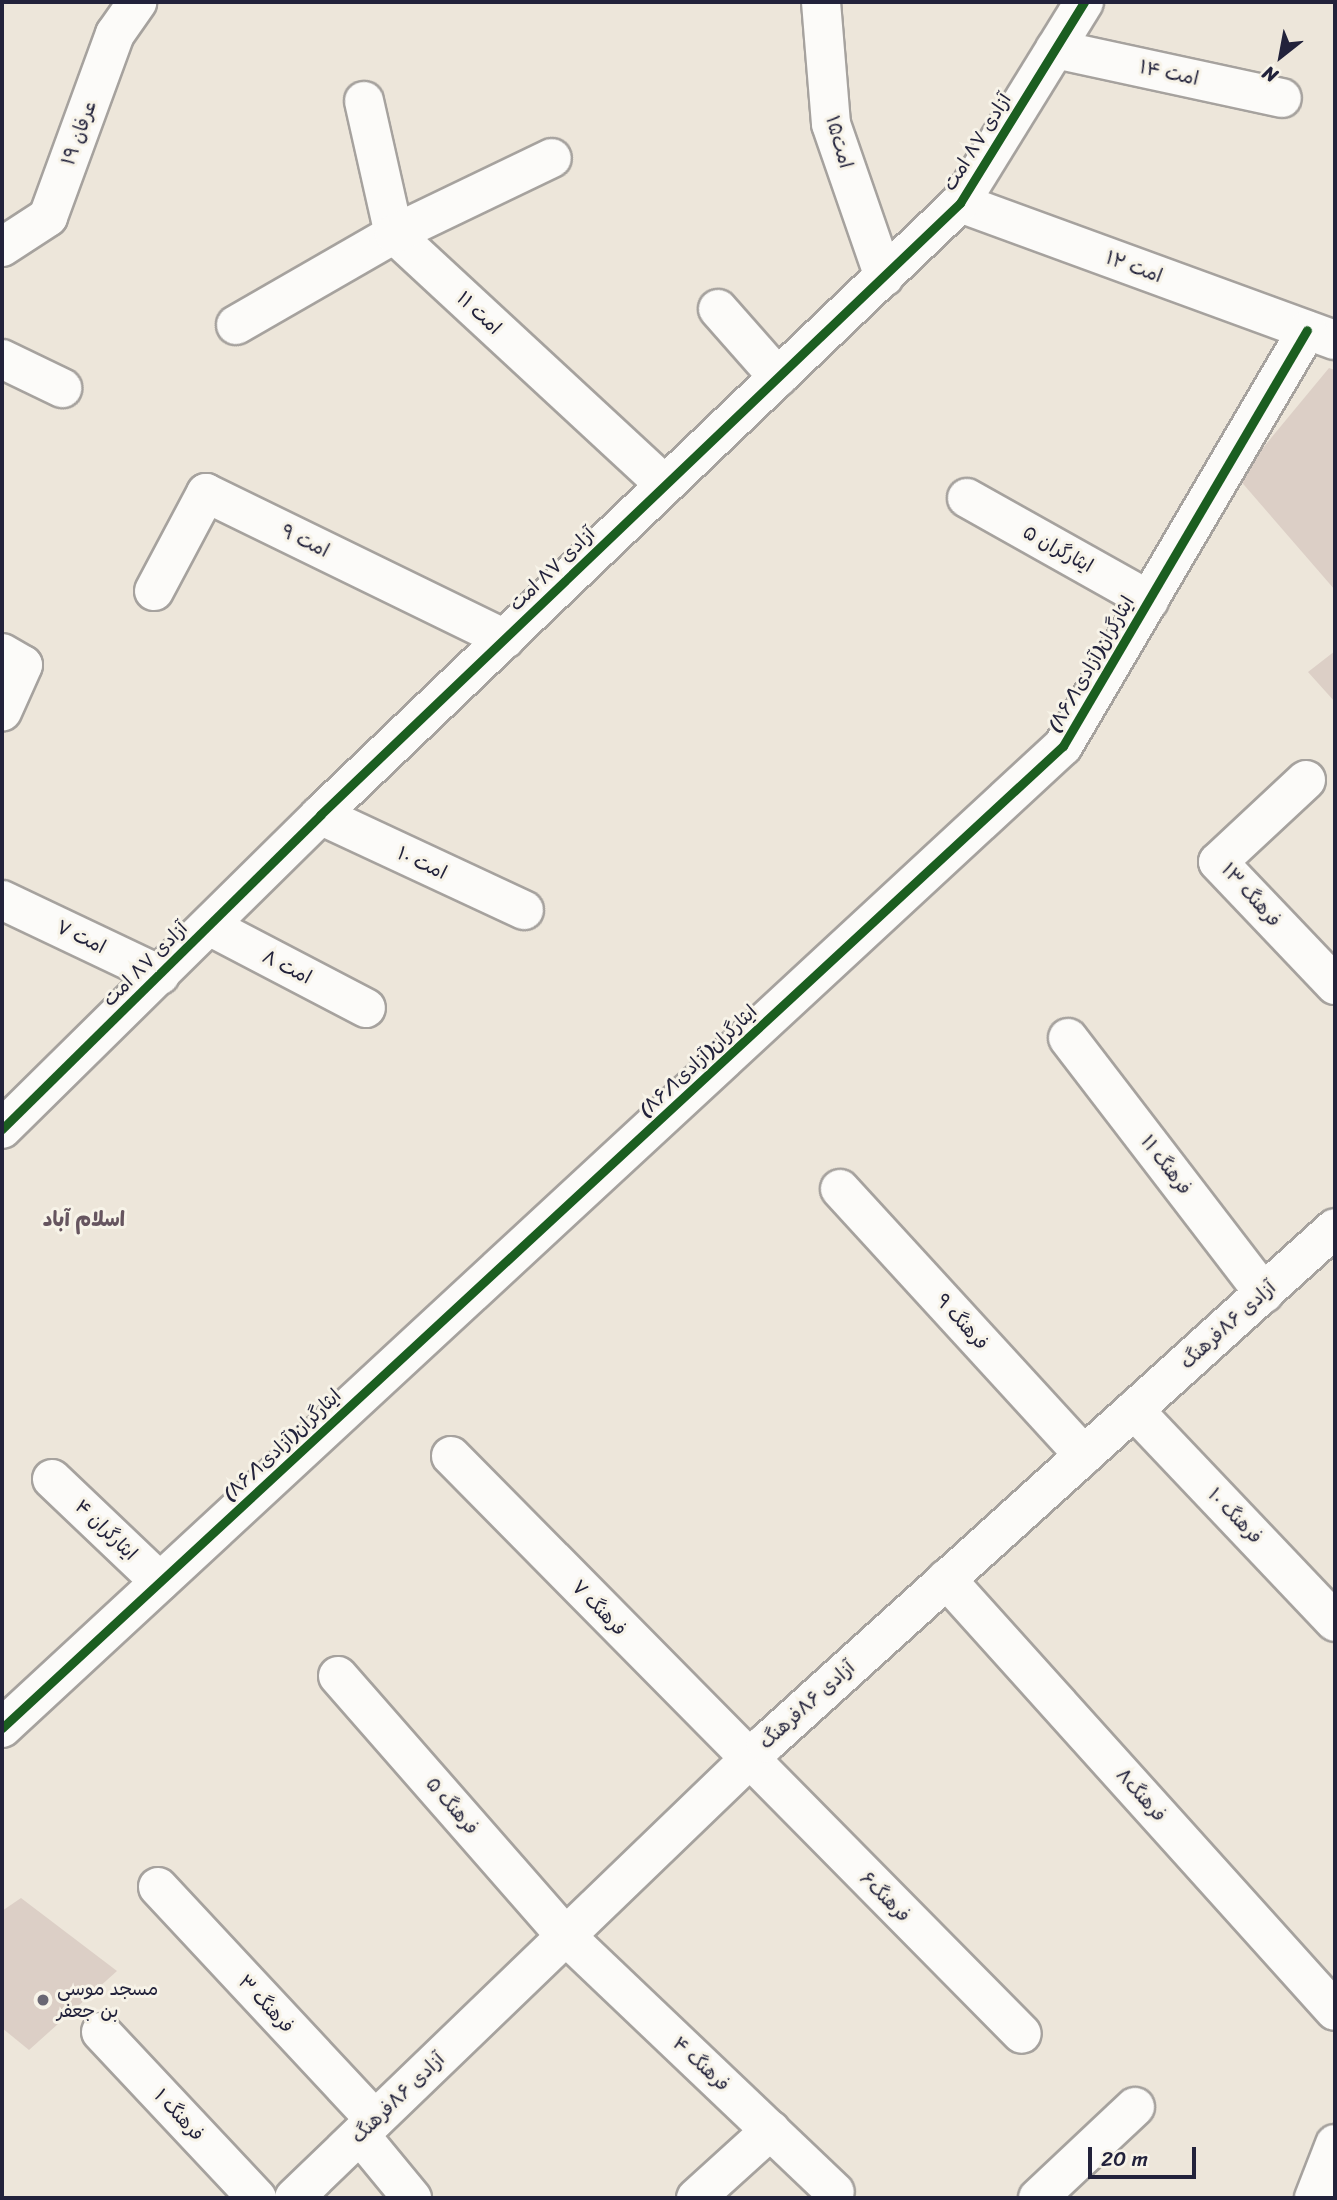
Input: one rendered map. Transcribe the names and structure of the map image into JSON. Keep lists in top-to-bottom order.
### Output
{
  "streets": {
    "street": [
      "امت ۱۴",
      "عرفان ۱۹",
      "امت۱۵",
      "آزادی ۸۷ امت",
      "امت ۱۲",
      "امت ۱۱",
      "امت ۹",
      "ایثارگران ۵",
      "ایثارگران(آزادی۸۶/۱)",
      "امت ۱۰",
      "فرهنگ ۱۳",
      "امت ۷",
      "امت ۸",
      "فرهنگ ۱۱",
      "فرهنگ ۹",
      "آزادی ۸۶فرهنگ",
      "فرهنگ ۱۰",
      "ایثارگران ۴",
      "فرهنگ ۷",
      "فرهنگ۸",
      "فرهنگ ۵",
      "فرهنگ۶",
      "فرهنگ ۳",
      "فرهنگ ۴",
      "فرهنگ ۱"
    ]
  },
  "crossings": [
    ["امت ۱۴", "آزادی ۸۷ امت"],
    ["امت۱۵", "آزادی ۸۷ امت"],
    ["آزادی ۸۷ امت", "امت ۱۲"],
    ["آزادی ۸۷ امت", "امت ۱۱"],
    ["آزادی ۸۷ امت", "امت ۹"],
    ["آزادی ۸۷ امت", "امت ۱۰"],
    ["آزادی ۸۷ امت", "امت ۷"],
    ["آزادی ۸۷ امت", "امت ۸"],
    ["امت ۱۲", "ایثارگران(آزادی۸۶/۱)"],
    ["ایثارگران ۵", "ایثارگران(آزادی۸۶/۱)"],
    ["ایثارگران(آزادی۸۶/۱)", "ایثارگران ۴"],
    ["فرهنگ ۱۱", "آزادی ۸۶فرهنگ"],
    ["فرهنگ ۹", "آزادی ۸۶فرهنگ"],
    ["آزادی ۸۶فرهنگ", "فرهنگ ۱۰"],
    ["آزادی ۸۶فرهنگ", "فرهنگ ۷"],
    ["آزادی ۸۶فرهنگ", "فرهنگ۸"],
    ["آزادی ۸۶فرهنگ", "فرهنگ ۵"],
    ["آزادی ۸۶فرهنگ", "فرهنگ۶"],
    ["آزادی ۸۶فرهنگ", "فرهنگ ۳"],
    ["آزادی ۸۶فرهنگ", "فرهنگ ۴"],
    ["فرهنگ ۷", "فرهنگ۶"],
    ["فرهنگ ۵", "فرهنگ ۴"]
  ],
  "districts": ["اسلام آباد"],
  "places": ["مسجد موسی بن جعفر"],
  "scale_bar": "20 m",
  "north": "bottom left"
}
